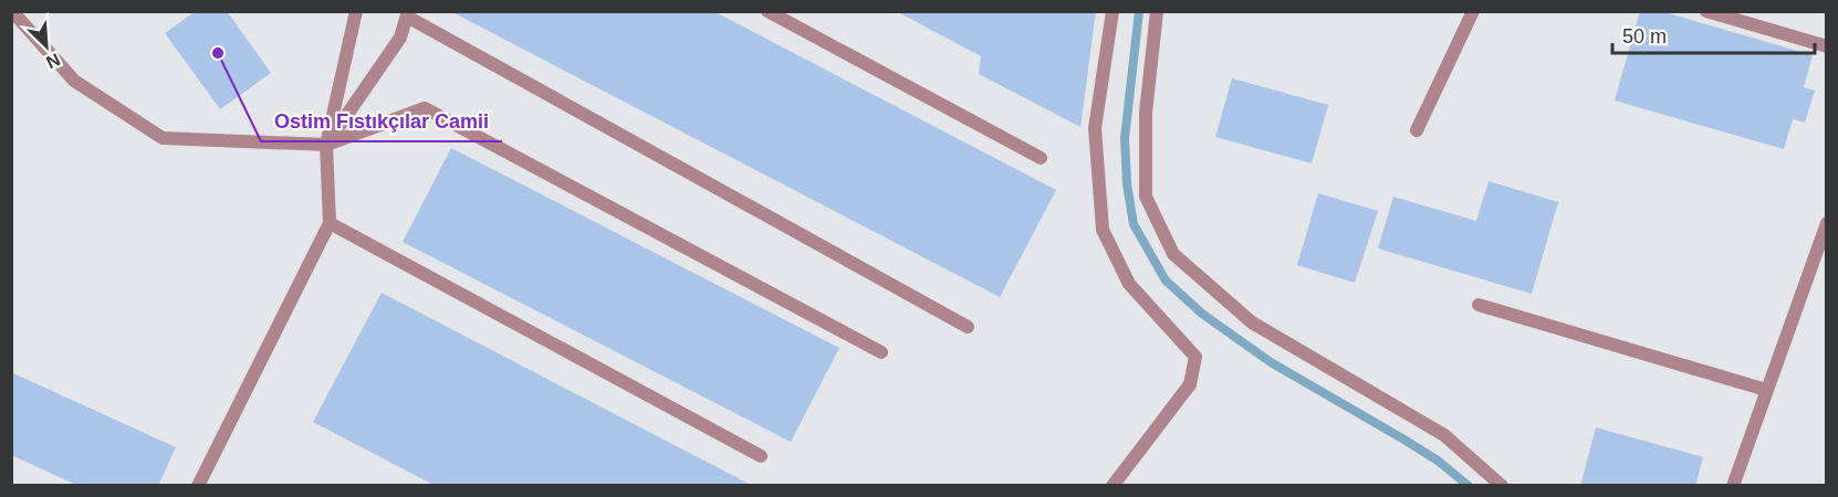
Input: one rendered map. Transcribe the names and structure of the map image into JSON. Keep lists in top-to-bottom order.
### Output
{
  "places": ["Ostim Fıstıkçılar Camii"],
  "scale_bar": "50 m",
  "north": "bottom right"
}
